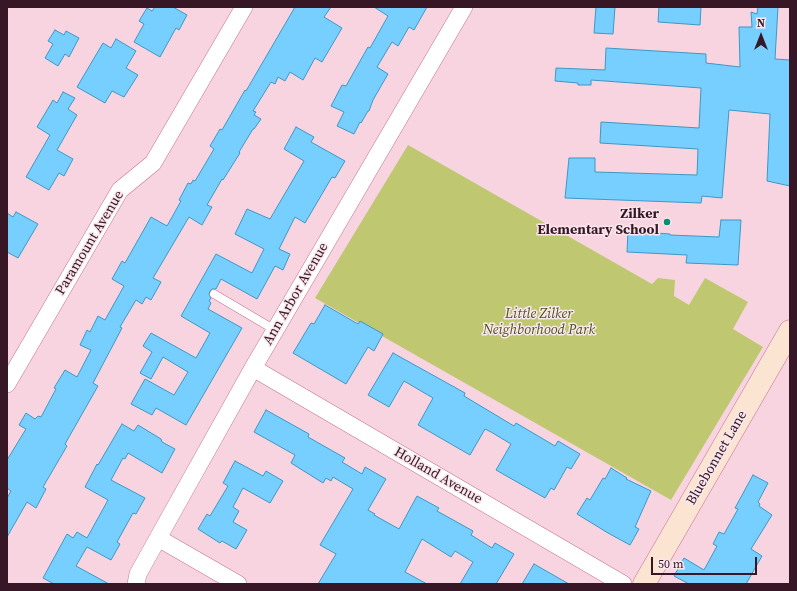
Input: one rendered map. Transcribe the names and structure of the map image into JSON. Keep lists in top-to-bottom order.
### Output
{
  "streets": {
    "street": [
      "Paramount Avenue",
      "Ann Arbor Avenue",
      "Bluebonnet Lane",
      "Holland Avenue"
    ]
  },
  "crossings": [
    ["Ann Arbor Avenue", "Holland Avenue"]
  ],
  "parks": ["Little Zilker Neighborhood Park"],
  "places": ["Zilker Elementary School"],
  "scale_bar": "50 m",
  "north": "top"
}
